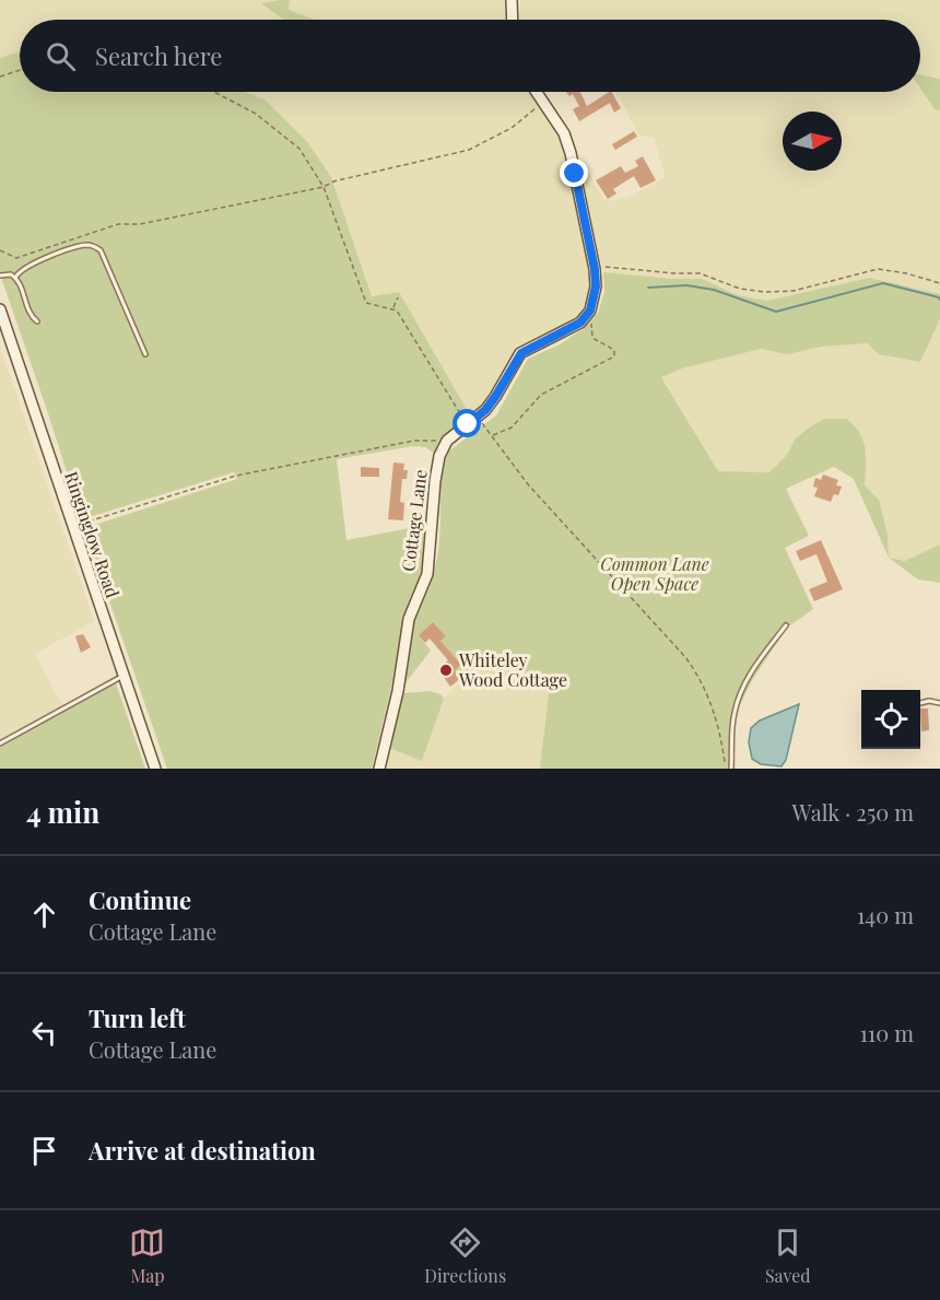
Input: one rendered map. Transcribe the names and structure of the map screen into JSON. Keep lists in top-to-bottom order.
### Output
{
  "streets": {
    "street": ["Cottage Lane", "Ringinglow Road"]
  },
  "parks": ["Common Lane Open Space"],
  "places": ["Whiteley Wood Cottage"],
  "north": "right",
  "page": {
    "search": "Search here",
    "heading": ["4 min", "Walk · 250 m"],
    "list": [
      ["Continue", "Cottage Lane", "140 m"],
      ["Turn left", "Cottage Lane", "110 m"],
      "Arrive at destination"
    ],
    "nav": ["Map", "Directions", "Saved"]
  }
}
